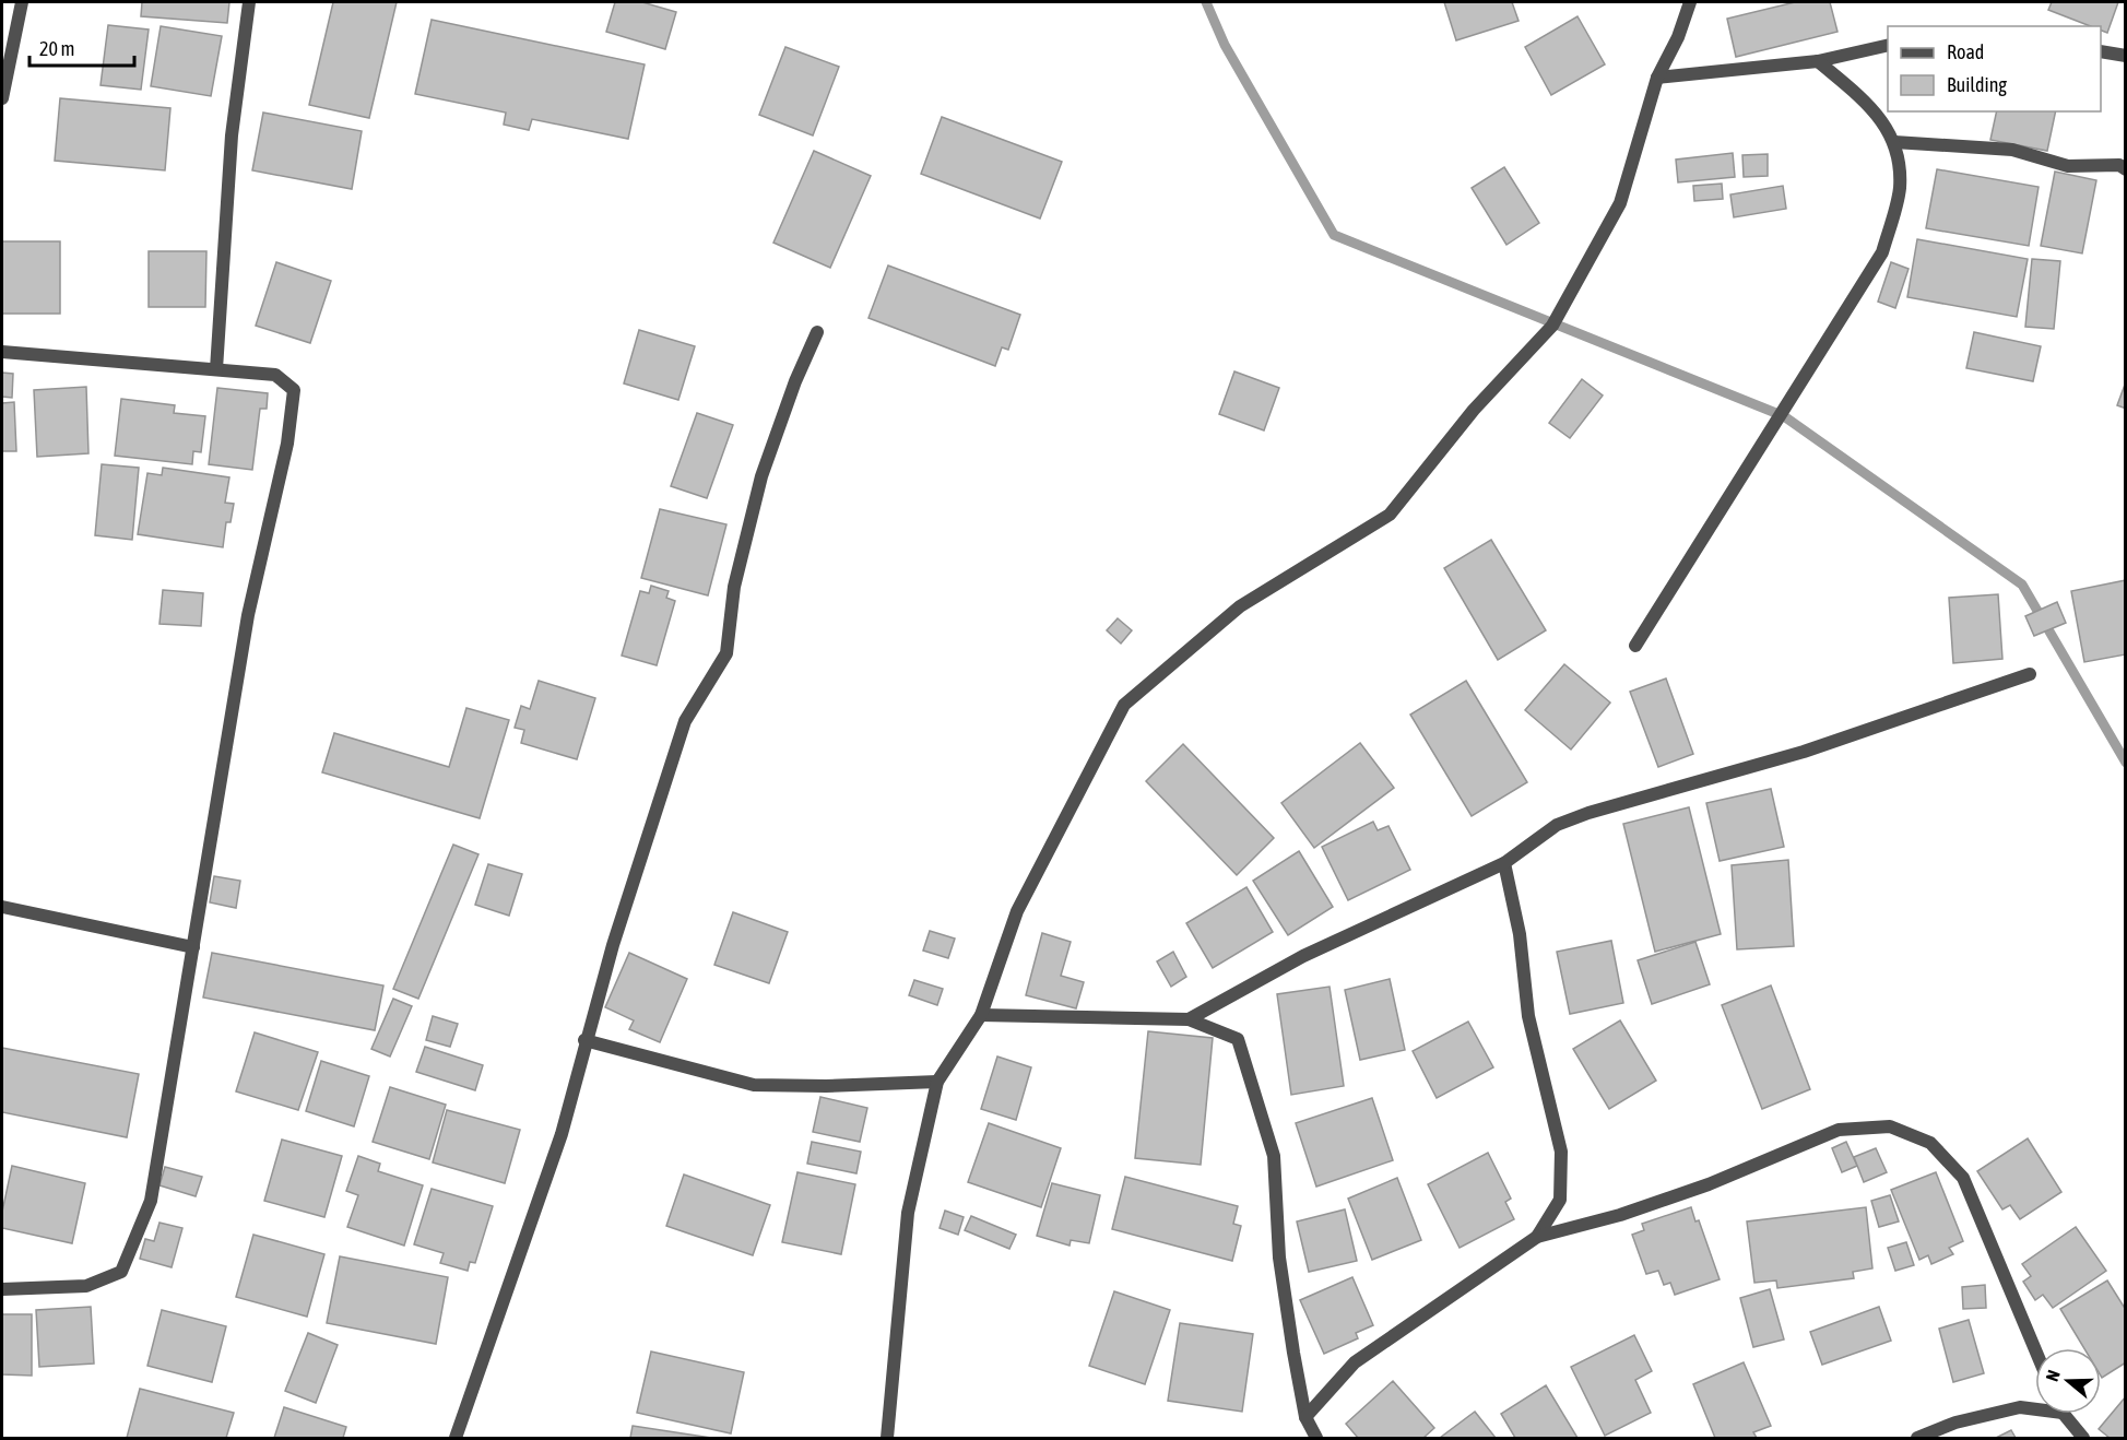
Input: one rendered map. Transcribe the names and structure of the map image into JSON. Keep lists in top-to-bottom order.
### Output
{
  "legend": ["Road", "Building"],
  "scale_bar": "20 m",
  "north": "left"
}
